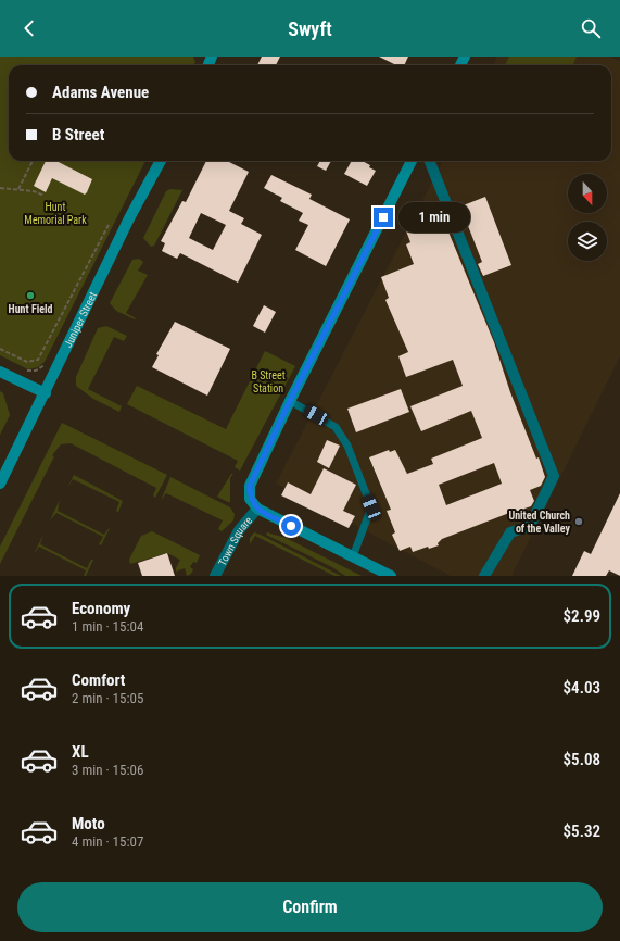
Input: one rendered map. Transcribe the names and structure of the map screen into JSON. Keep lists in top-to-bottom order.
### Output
{
  "streets": {
    "street": ["Juniper Street", "Town Square"]
  },
  "parks": ["Hunt Memorial Park", "B Street Station"],
  "places": ["Hunt Field", "United Church of the Valley"],
  "north": "bottom",
  "page": {
    "header": "Swyft",
    "banner": ["Adams Avenue", "B Street"],
    "bubble": "1 min",
    "list": [
      {
        "name": "Economy",
        "note": "1 min · 15:04",
        "value": "$2.99"
      },
      {
        "name": "Comfort",
        "note": "2 min · 15:05",
        "value": "$4.03"
      },
      {
        "name": "XL",
        "note": "3 min · 15:06",
        "value": "$5.08"
      },
      {
        "name": "Moto",
        "note": "4 min · 15:07",
        "value": "$5.32"
      }
    ],
    "buttons": "Confirm"
  }
}
